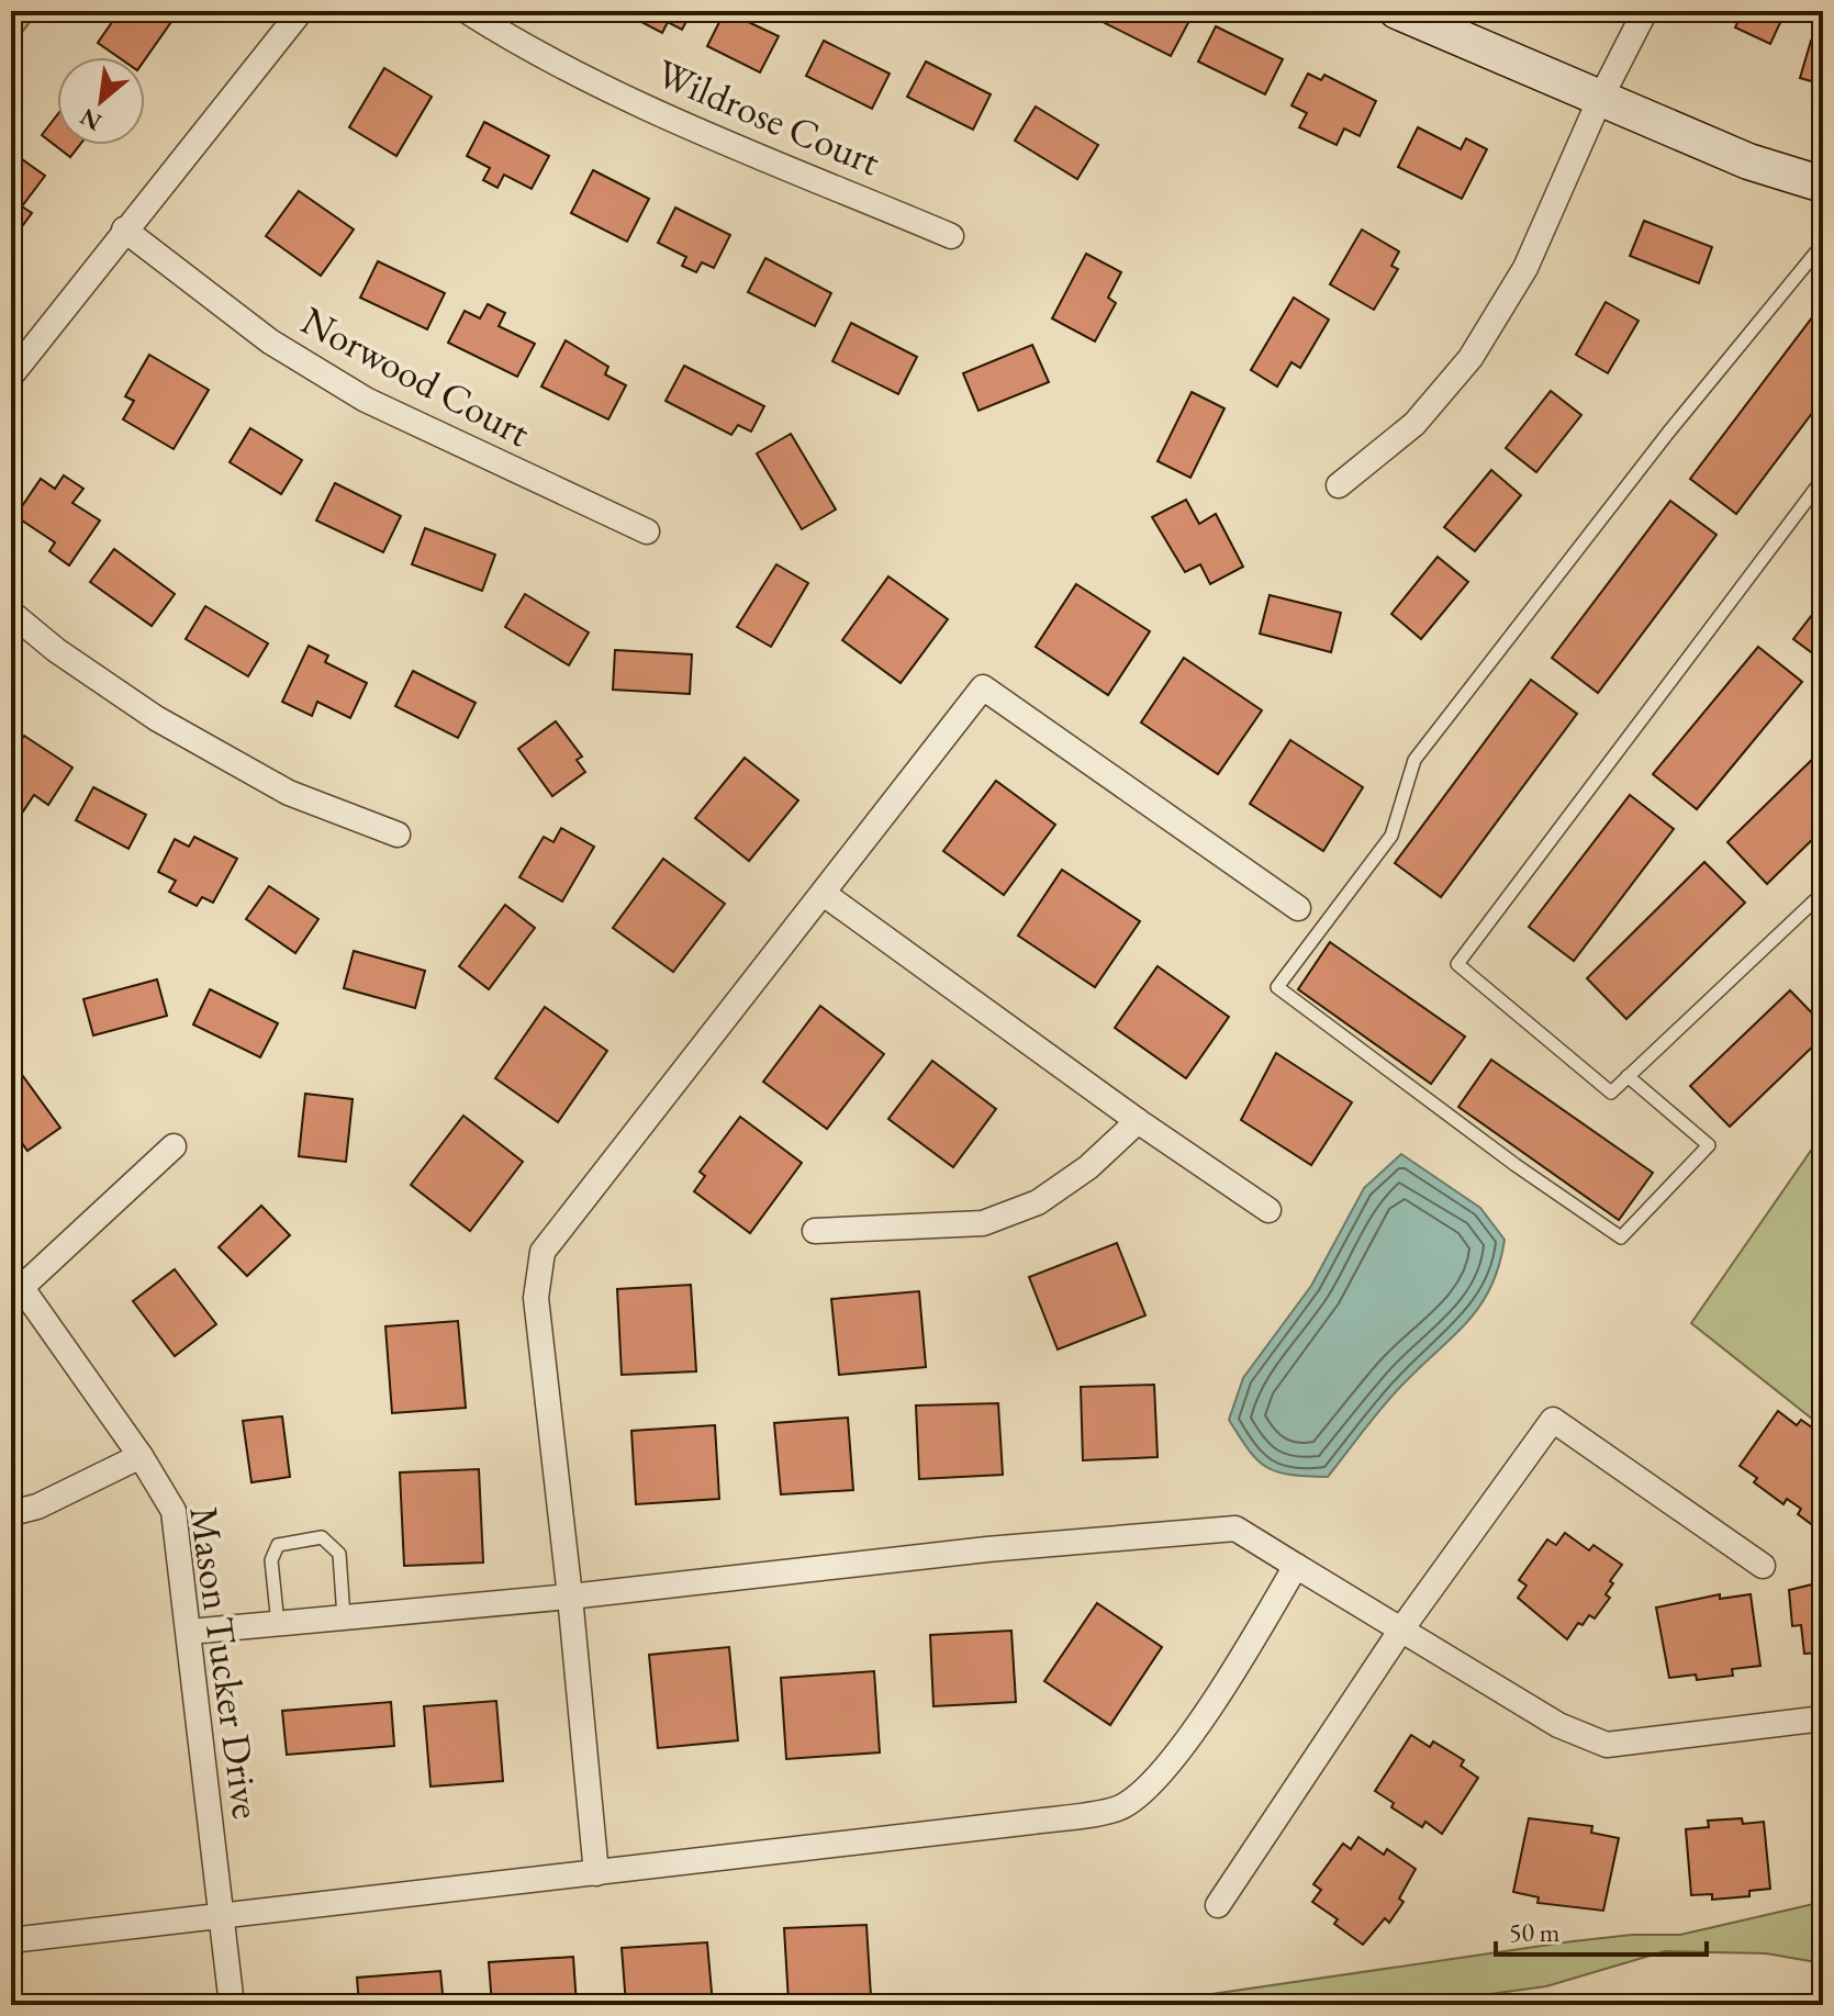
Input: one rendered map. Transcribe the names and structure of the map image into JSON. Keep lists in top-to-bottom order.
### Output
{
  "streets": {
    "street": ["Wildrose Court", "Norwood Court", "Mason Tucker Drive"]
  },
  "scale_bar": "50 m",
  "north": "bottom left"
}
